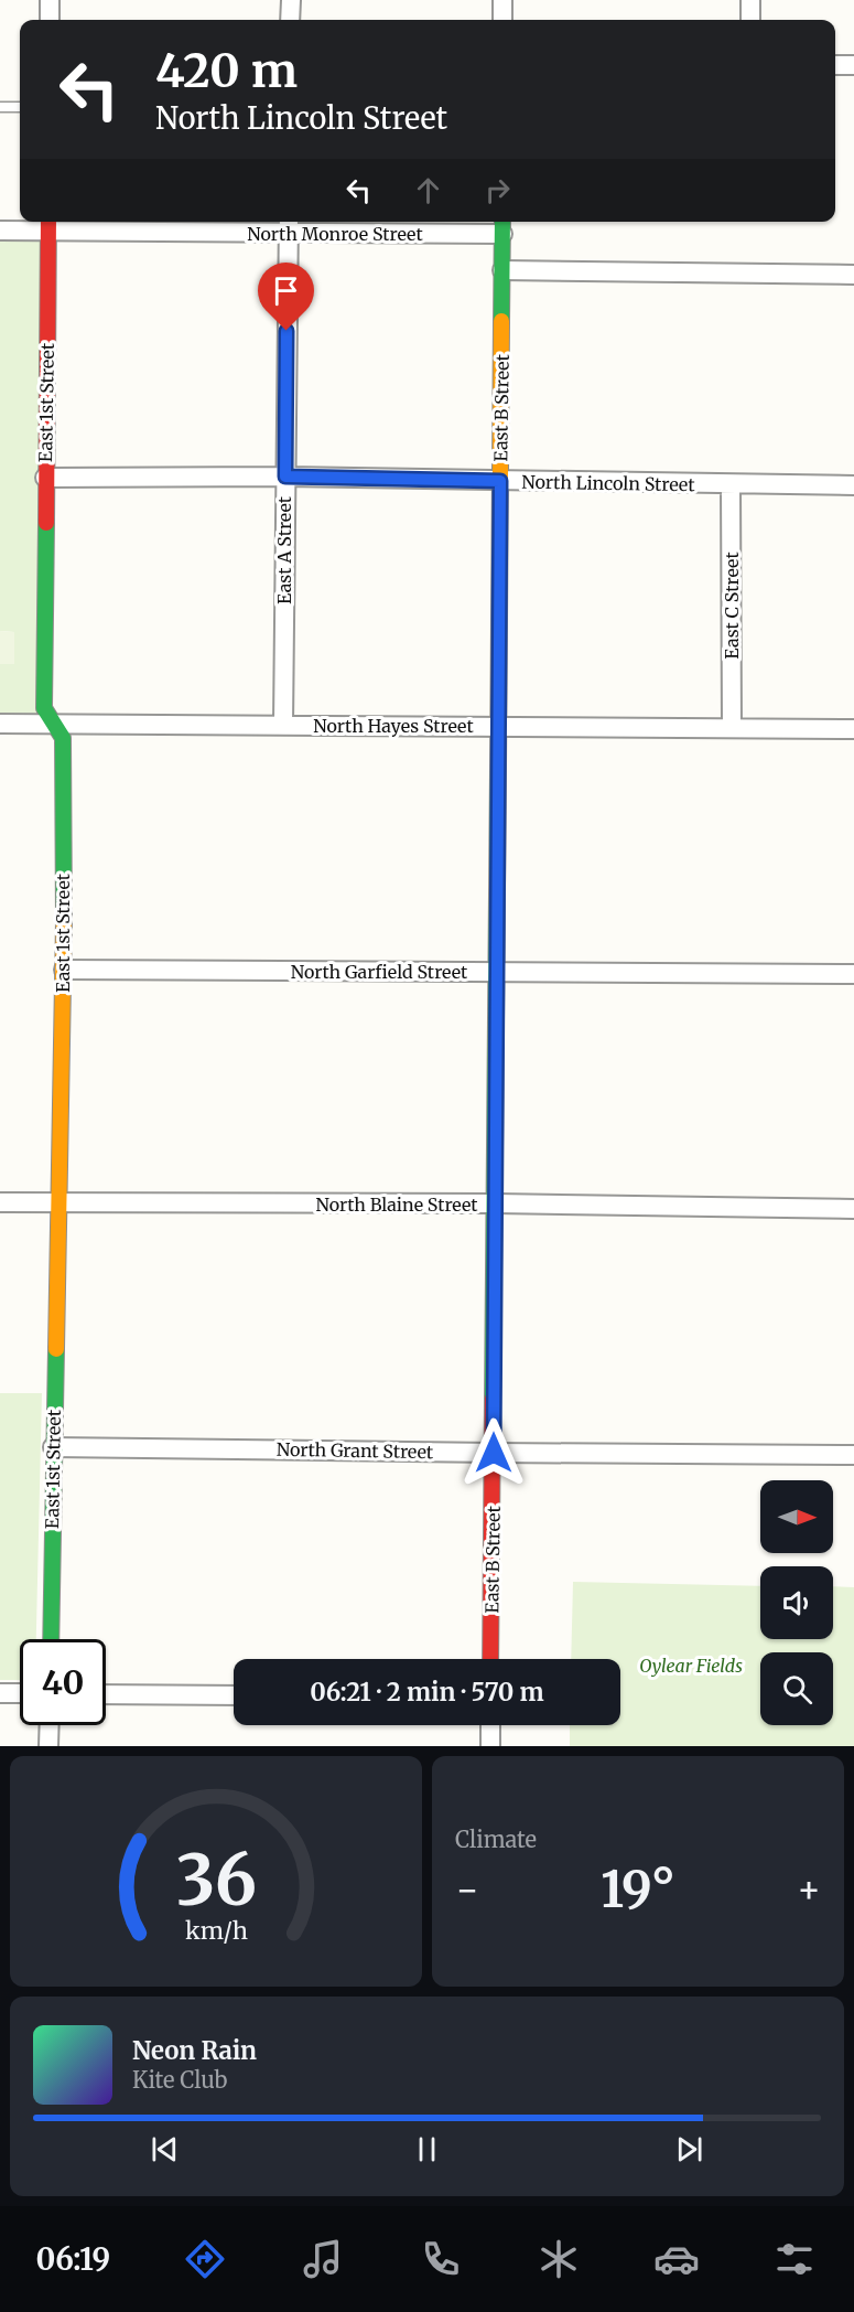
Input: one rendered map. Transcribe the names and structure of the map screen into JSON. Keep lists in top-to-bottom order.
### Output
{
  "streets": {
    "street": [
      "North Monroe Street",
      "East 1st Street",
      "East B Street",
      "North Lincoln Street",
      "East A Street",
      "East C Street",
      "North Hayes Street",
      "North Garfield Street",
      "North Blaine Street",
      "North Grant Street"
    ]
  },
  "crossings": [
    ["North Monroe Street", "East 1st Street"],
    ["North Monroe Street", "East B Street"],
    ["North Monroe Street", "East A Street"],
    ["East 1st Street", "North Lincoln Street"],
    ["East 1st Street", "North Hayes Street"],
    ["East 1st Street", "North Garfield Street"],
    ["East 1st Street", "North Blaine Street"],
    ["East 1st Street", "North Grant Street"],
    ["East B Street", "North Lincoln Street"],
    ["East B Street", "North Hayes Street"],
    ["East B Street", "North Garfield Street"],
    ["East B Street", "North Blaine Street"],
    ["East B Street", "North Grant Street"],
    ["North Lincoln Street", "East A Street"],
    ["North Lincoln Street", "East C Street"],
    ["East A Street", "North Hayes Street"],
    ["East C Street", "North Hayes Street"]
  ],
  "parks": ["Oylear Fields"],
  "north": "right",
  "page": {
    "turn": ["420 m", "North Lincoln Street"],
    "limit": "40",
    "trip": "06:21 · 2 min · 570 m",
    "tile": "Climate",
    "heat": ["−", "19°", "+"],
    "song": ["Neon Rain", "Kite Club"],
    "tabs": "06:19",
    "gauge": ["36", "km/h"]
  }
}
